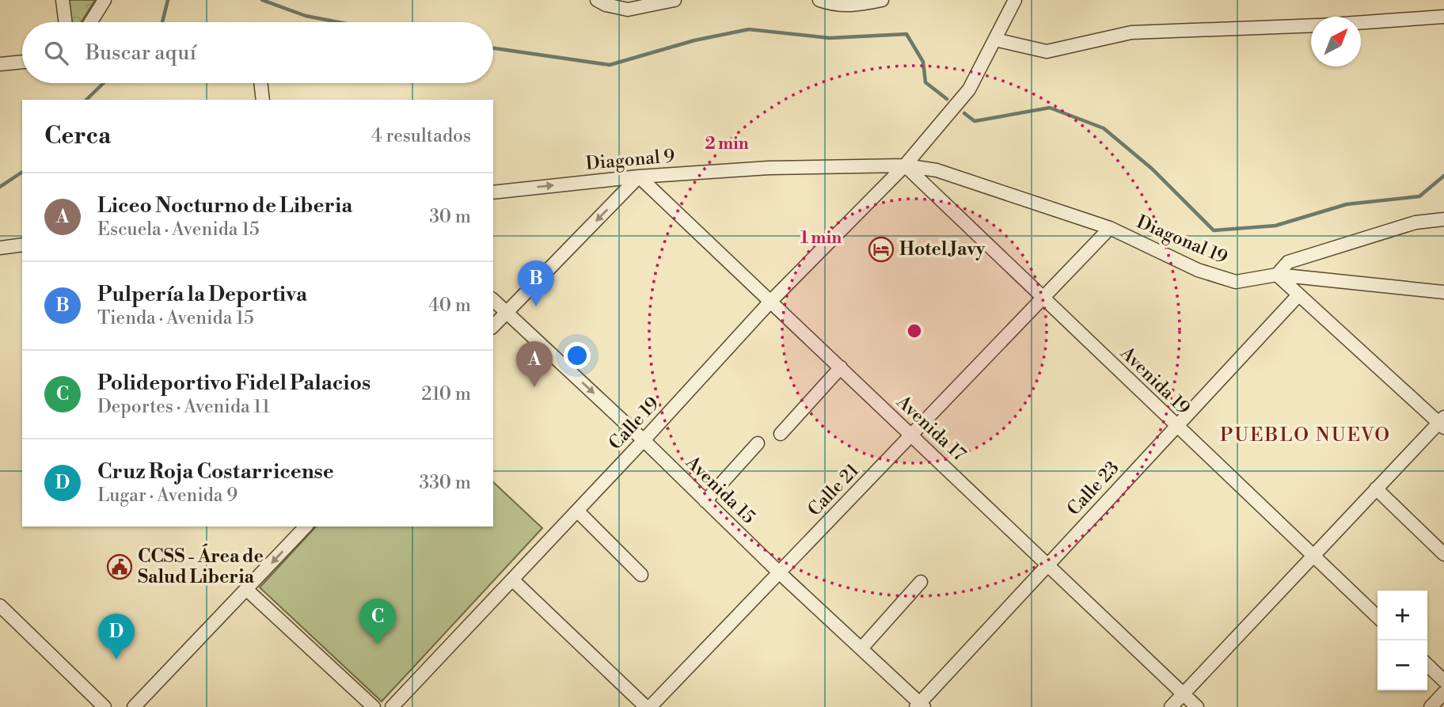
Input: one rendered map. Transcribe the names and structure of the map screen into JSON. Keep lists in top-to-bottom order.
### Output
{
  "streets": {
    "street": [
      "Diagonal 9",
      "Diagonal 19",
      "Avenida 19",
      "Calle 19",
      "Avenida 17",
      "Calle 23",
      "Avenida 15",
      "Calle 21"
    ]
  },
  "crossings": [
    ["Diagonal 9", "Diagonal 19"],
    ["Diagonal 9", "Avenida 19"],
    ["Diagonal 9", "Calle 19"],
    ["Diagonal 9", "Avenida 17"],
    ["Diagonal 19", "Avenida 19"],
    ["Diagonal 19", "Calle 19"],
    ["Diagonal 19", "Calle 21"],
    ["Avenida 19", "Calle 19"],
    ["Avenida 19", "Calle 23"],
    ["Avenida 19", "Calle 21"],
    ["Calle 19", "Avenida 17"],
    ["Calle 19", "Avenida 15"],
    ["Avenida 17", "Calle 23"],
    ["Avenida 17", "Calle 21"],
    ["Calle 23", "Avenida 15"],
    ["Avenida 15", "Calle 21"]
  ],
  "one_way": ["Diagonal 9"],
  "districts": ["PUEBLO NUEVO"],
  "places": {
    "hotel": ["Hotel Javy"],
    "public building": ["CCSS - Área de Salud Liberia"]
  },
  "north": "top right",
  "page": {
    "search": "Buscar aquí",
    "heading": ["Cerca", "4 resultados"],
    "list": [
      {
        "mark": "A",
        "name": "Liceo Nocturno de Liberia",
        "note": "Escuela · Avenida 15",
        "value": "30 m"
      },
      {
        "mark": "B",
        "name": "Pulpería la Deportiva",
        "note": "Tienda · Avenida 15",
        "value": "40 m"
      },
      {
        "mark": "C",
        "name": "Polideportivo Fidel Palacios",
        "note": "Deportes · Avenida 11",
        "value": "210 m"
      },
      {
        "mark": "D",
        "name": "Cruz Roja Costarricense",
        "note": "Lugar · Avenida 9",
        "value": "330 m"
      }
    ],
    "pins": [
      "B",
      "A",
      "C",
      "D"
    ],
    "map_buttons": ["+", "−"]
  },
  "rings": ["2 min", "1 min"]
}
